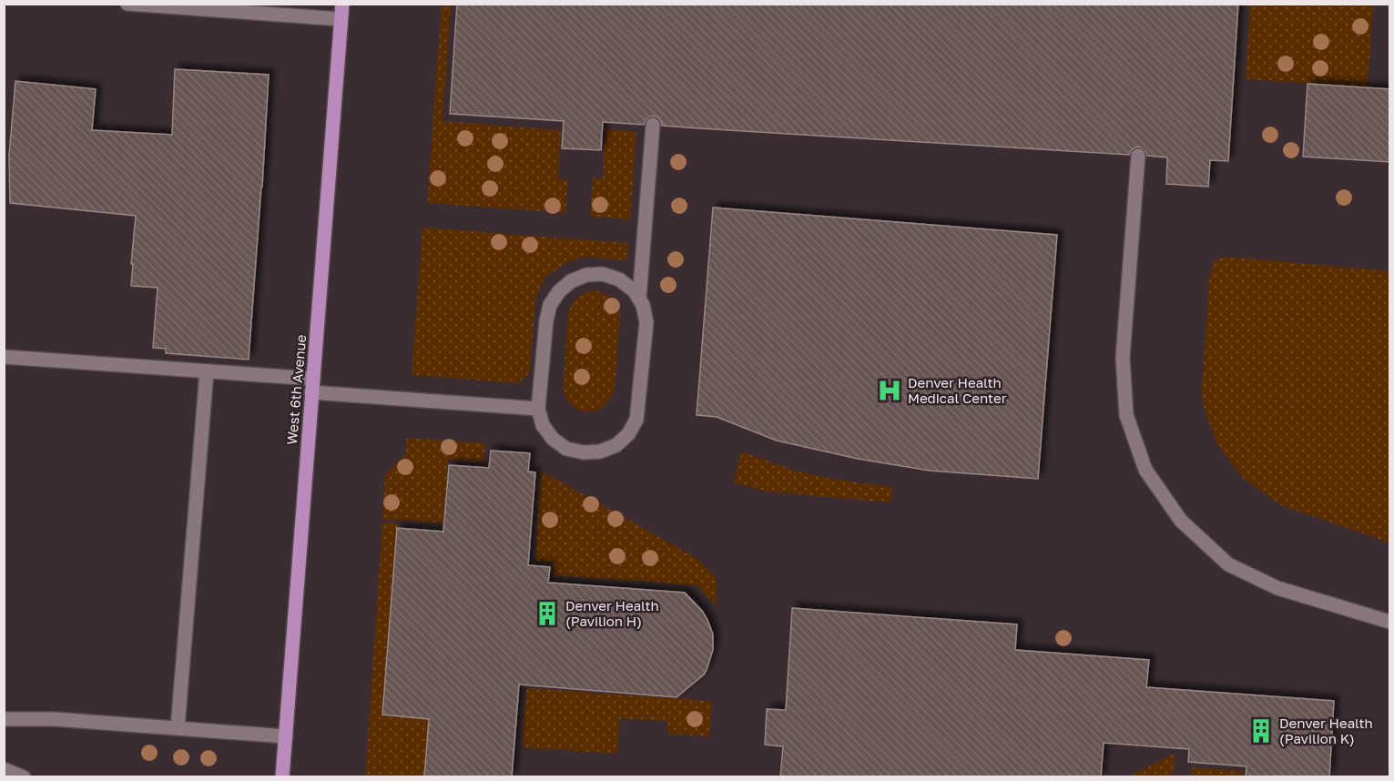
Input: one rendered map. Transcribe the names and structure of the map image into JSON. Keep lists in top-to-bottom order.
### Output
{
  "streets": {
    "main road": ["West 6th Avenue"]
  },
  "places": {
    "hospital": ["Denver Health Medical Center"],
    "building": ["Denver Health (Pavilion H)", "Denver Health (Pavilion K)"]
  }
}
